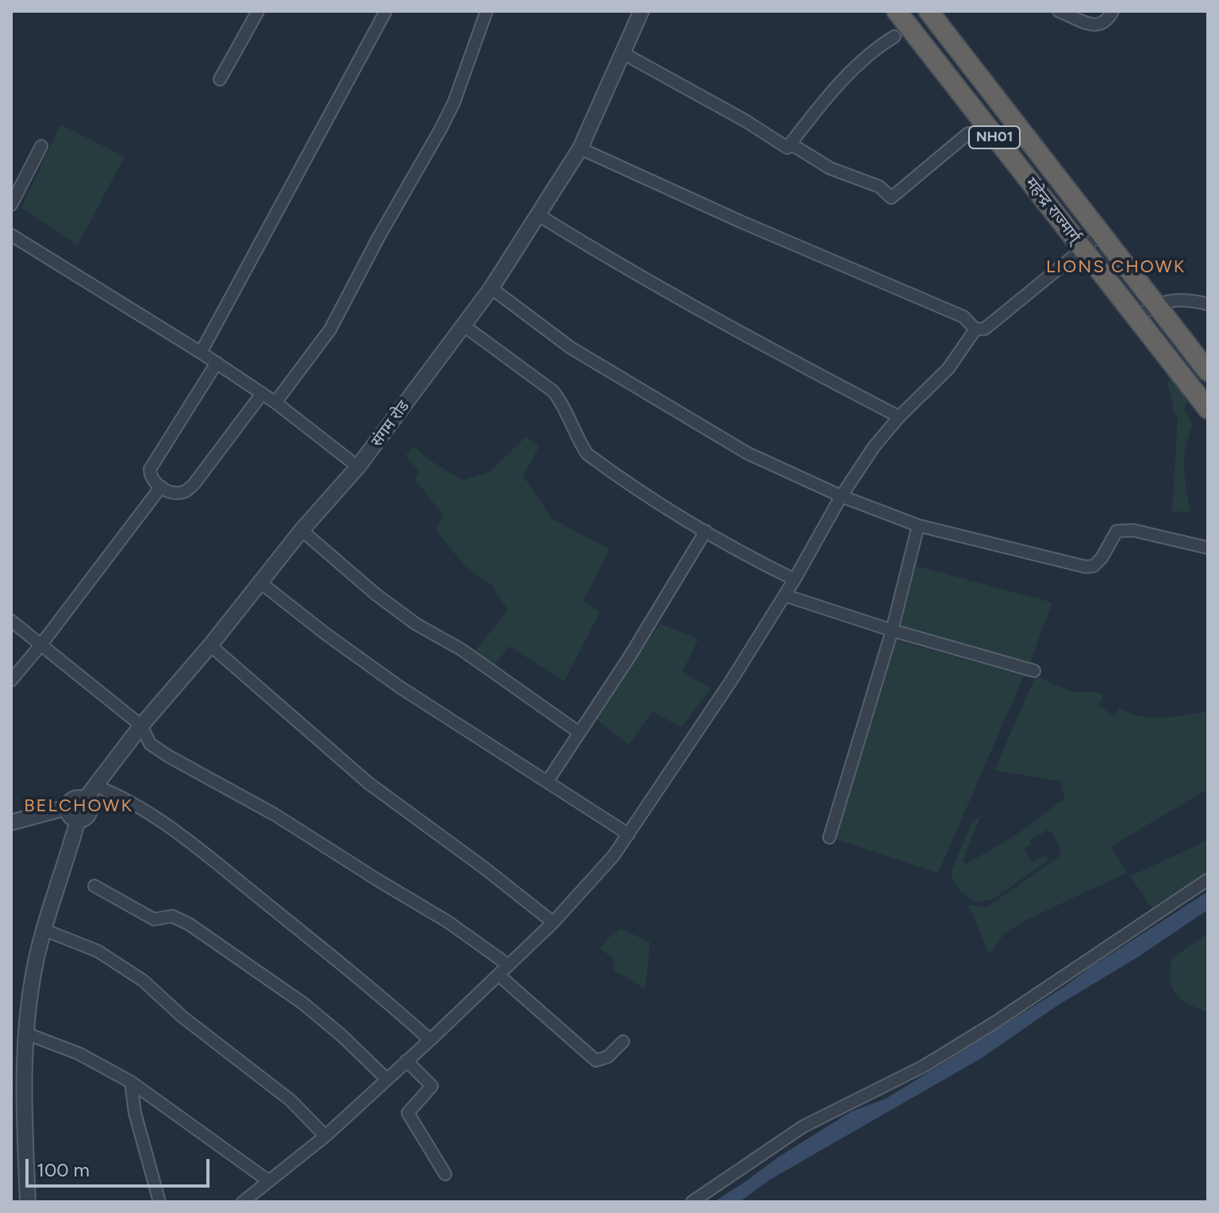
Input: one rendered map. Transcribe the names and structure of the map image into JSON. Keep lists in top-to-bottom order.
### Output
{
  "streets": {
    "highway": ["NH01", "महेन्द्र राज्मार्ग्"],
    "street": ["संगम रोड"]
  },
  "districts": ["LIONS CHOWK", "BELCHOWK"],
  "scale_bar": "100 m"
}
